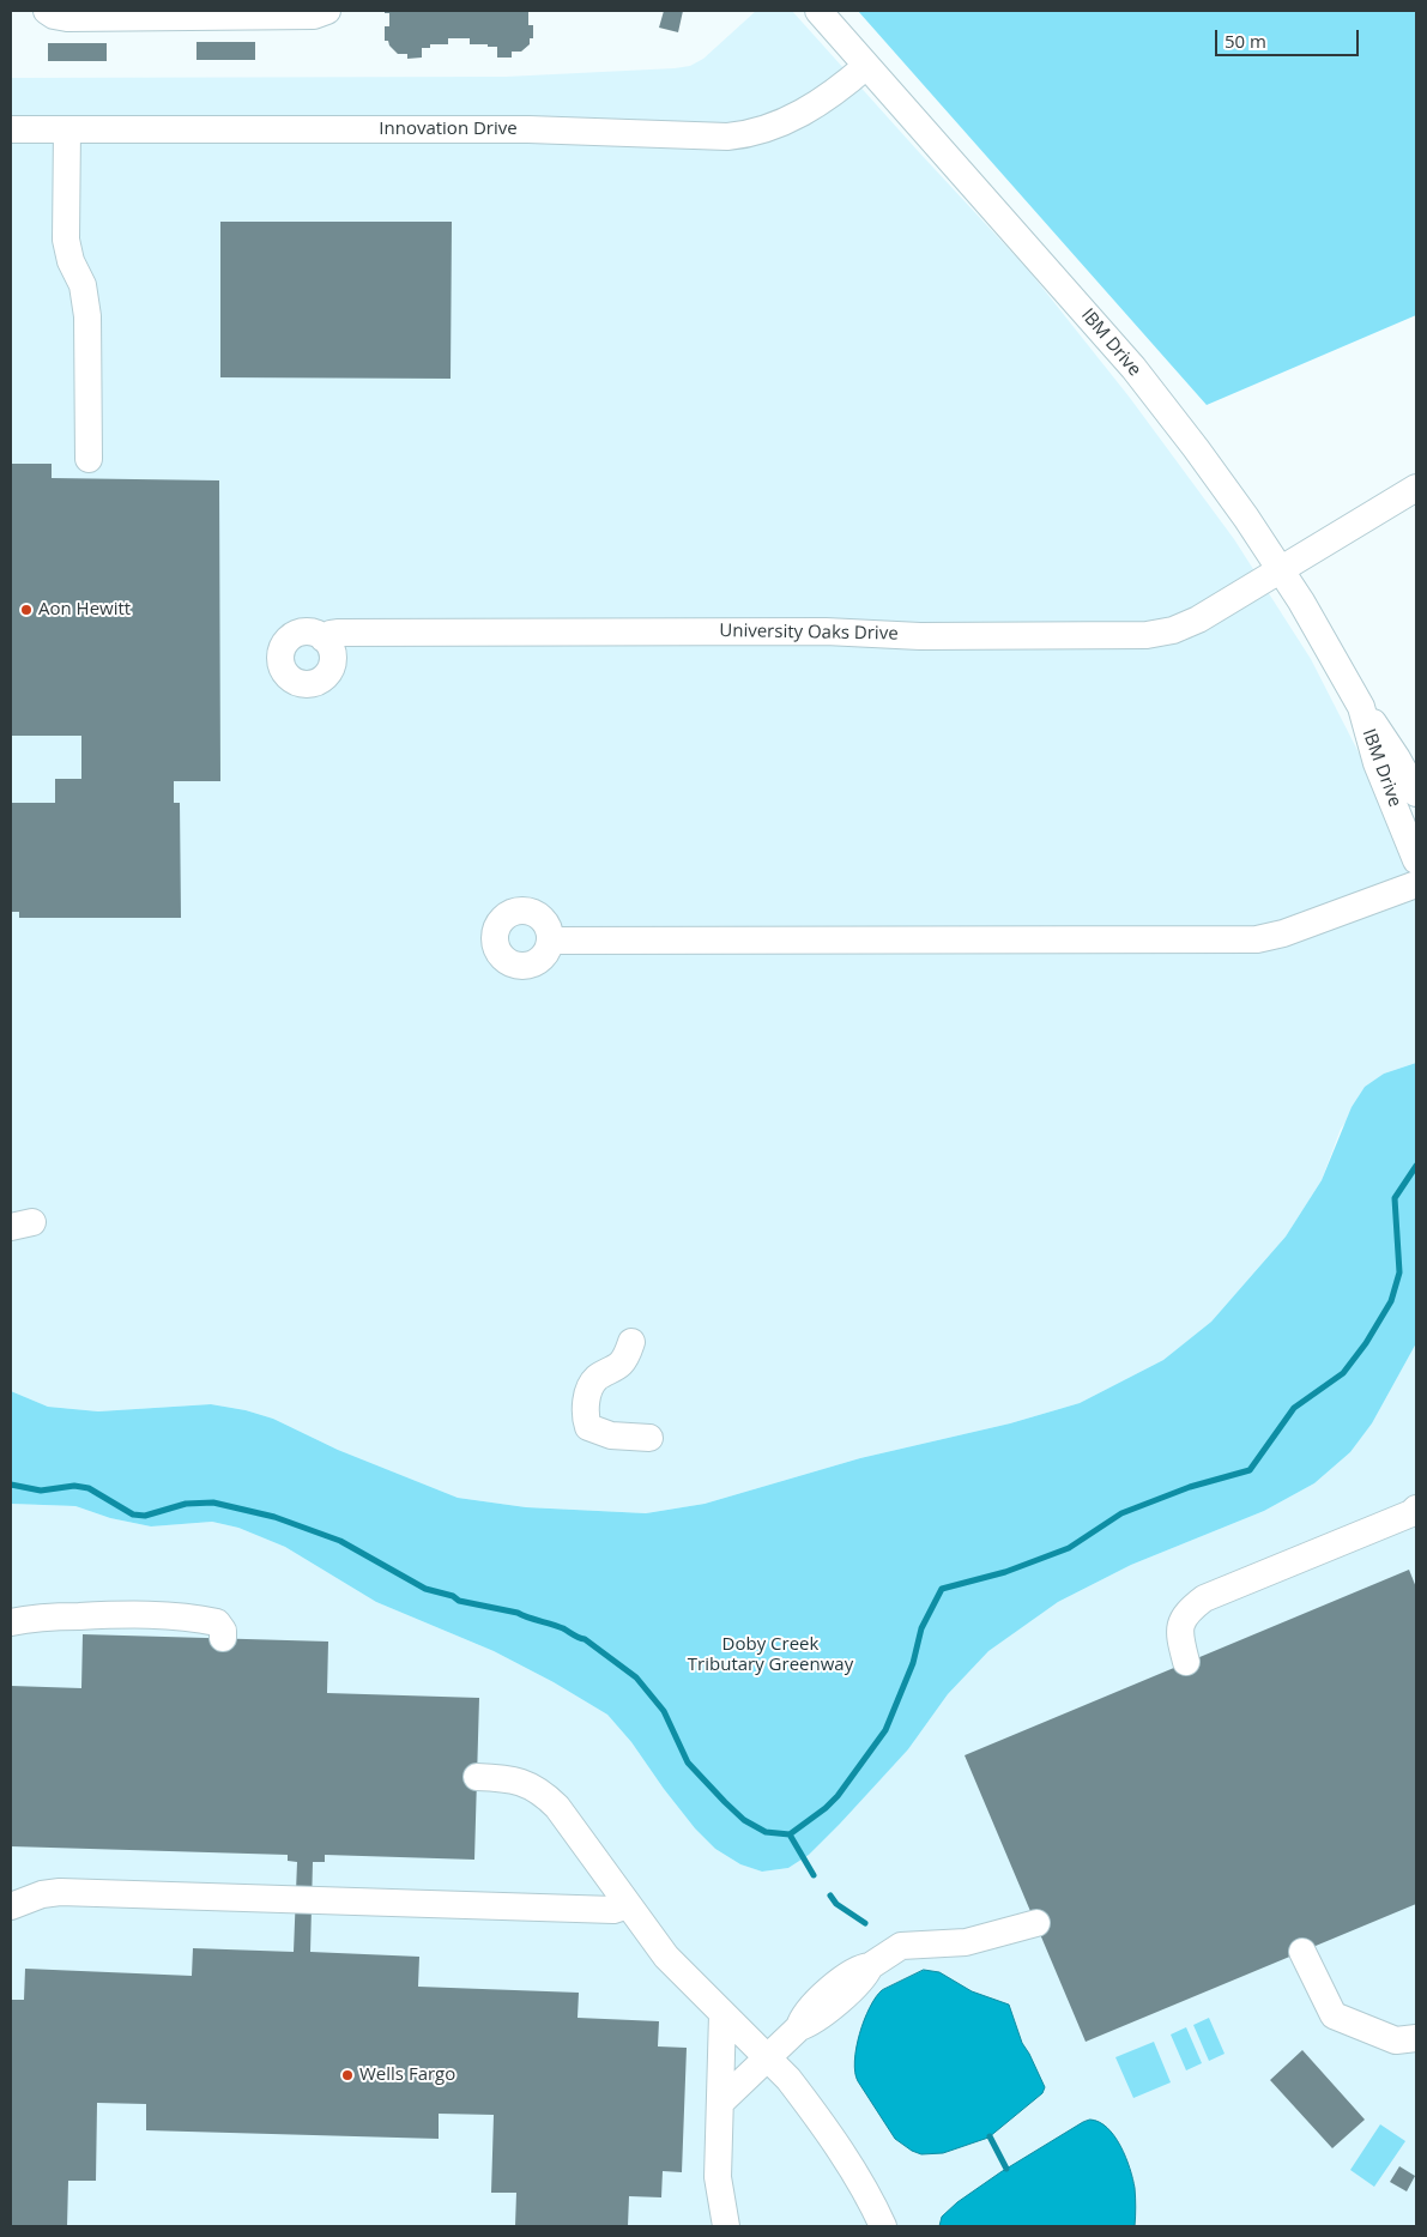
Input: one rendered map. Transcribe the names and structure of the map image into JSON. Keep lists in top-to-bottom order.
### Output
{
  "streets": {
    "street": ["Innovation Drive", "IBM Drive", "University Oaks Drive"]
  },
  "crossings": [
    ["Innovation Drive", "IBM Drive"],
    ["IBM Drive", "University Oaks Drive"]
  ],
  "parks": ["Doby Creek Tributary Greenway"],
  "places": ["Aon Hewitt", "Wells Fargo"],
  "scale_bar": "50 m"
}
